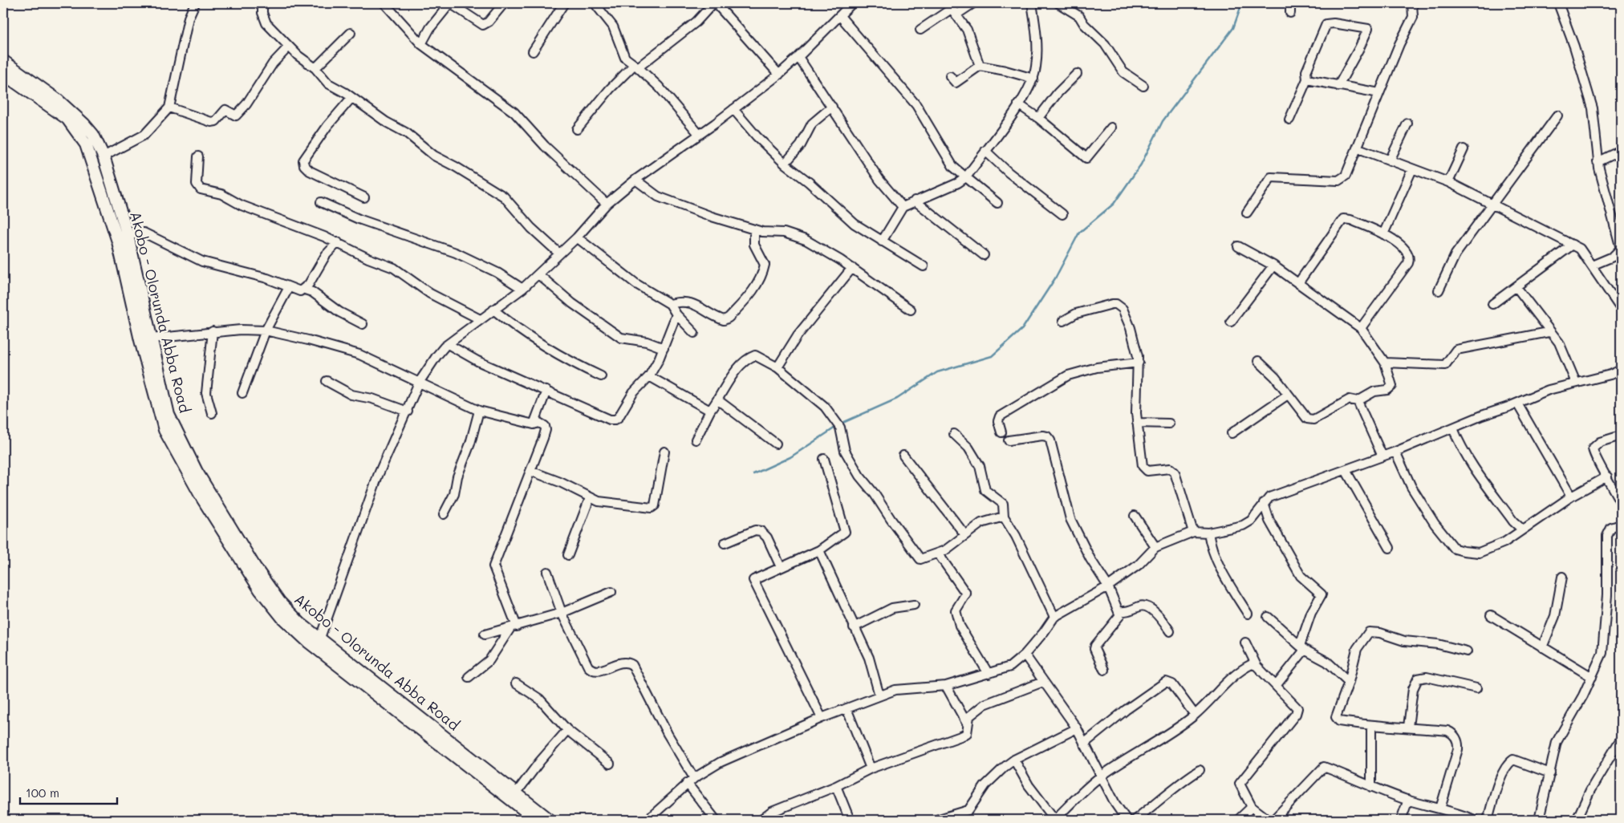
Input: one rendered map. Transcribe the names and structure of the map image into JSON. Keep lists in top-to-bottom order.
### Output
{
  "streets": {
    "main road": ["Akobo - Olorunda Abba Road"]
  },
  "scale_bar": "100 m"
}
